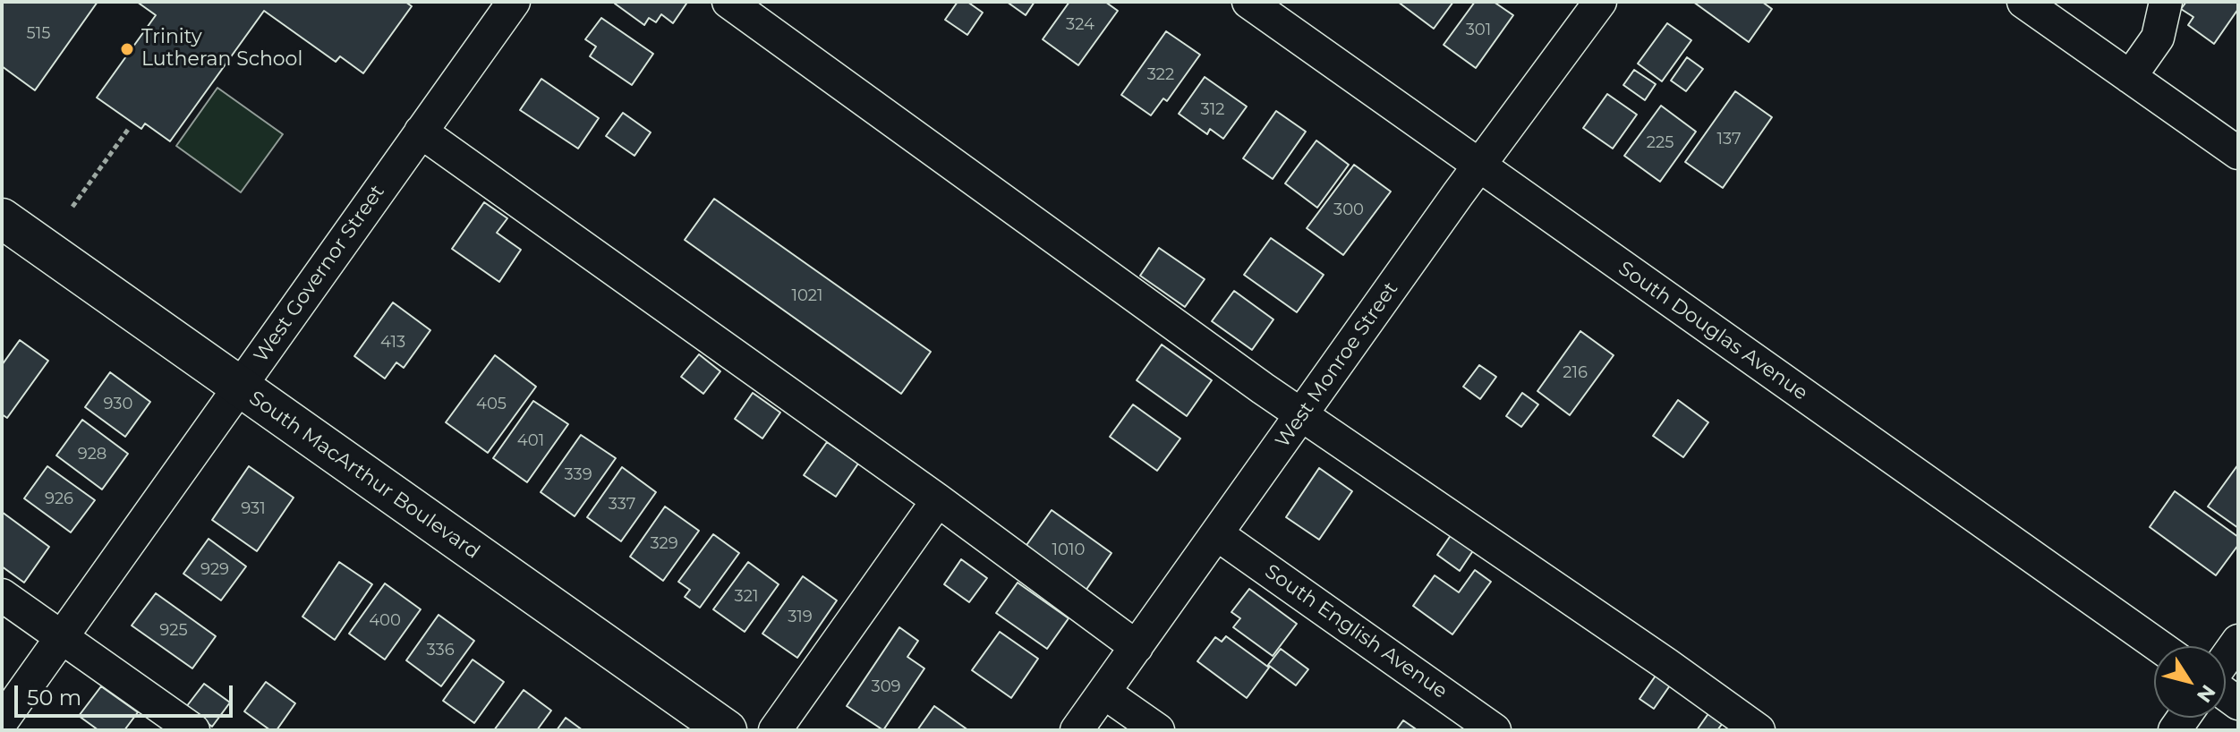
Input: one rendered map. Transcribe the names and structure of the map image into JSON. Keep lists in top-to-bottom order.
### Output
{
  "streets": {
    "main road": ["South MacArthur Boulevard"],
    "street": [
      "West Governor Street",
      "South Douglas Avenue",
      "West Monroe Street",
      "South English Avenue"
    ]
  },
  "crossings": [
    ["West Governor Street", "South MacArthur Boulevard"],
    ["South Douglas Avenue", "West Monroe Street"],
    ["West Monroe Street", "South English Avenue"]
  ],
  "places": ["Trinity Lutheran School"],
  "house_numbers": [
    "324",
    "301",
    "515",
    "322",
    "312",
    "137",
    "225",
    "300",
    "1021",
    "413",
    "216",
    "930",
    "405",
    "401",
    "928",
    "339",
    "926",
    "337",
    "931",
    "329",
    "1010",
    "929",
    "321",
    "319",
    "400",
    "925",
    "336",
    "309"
  ],
  "scale_bar": "50 m",
  "north": "bottom right"
}
